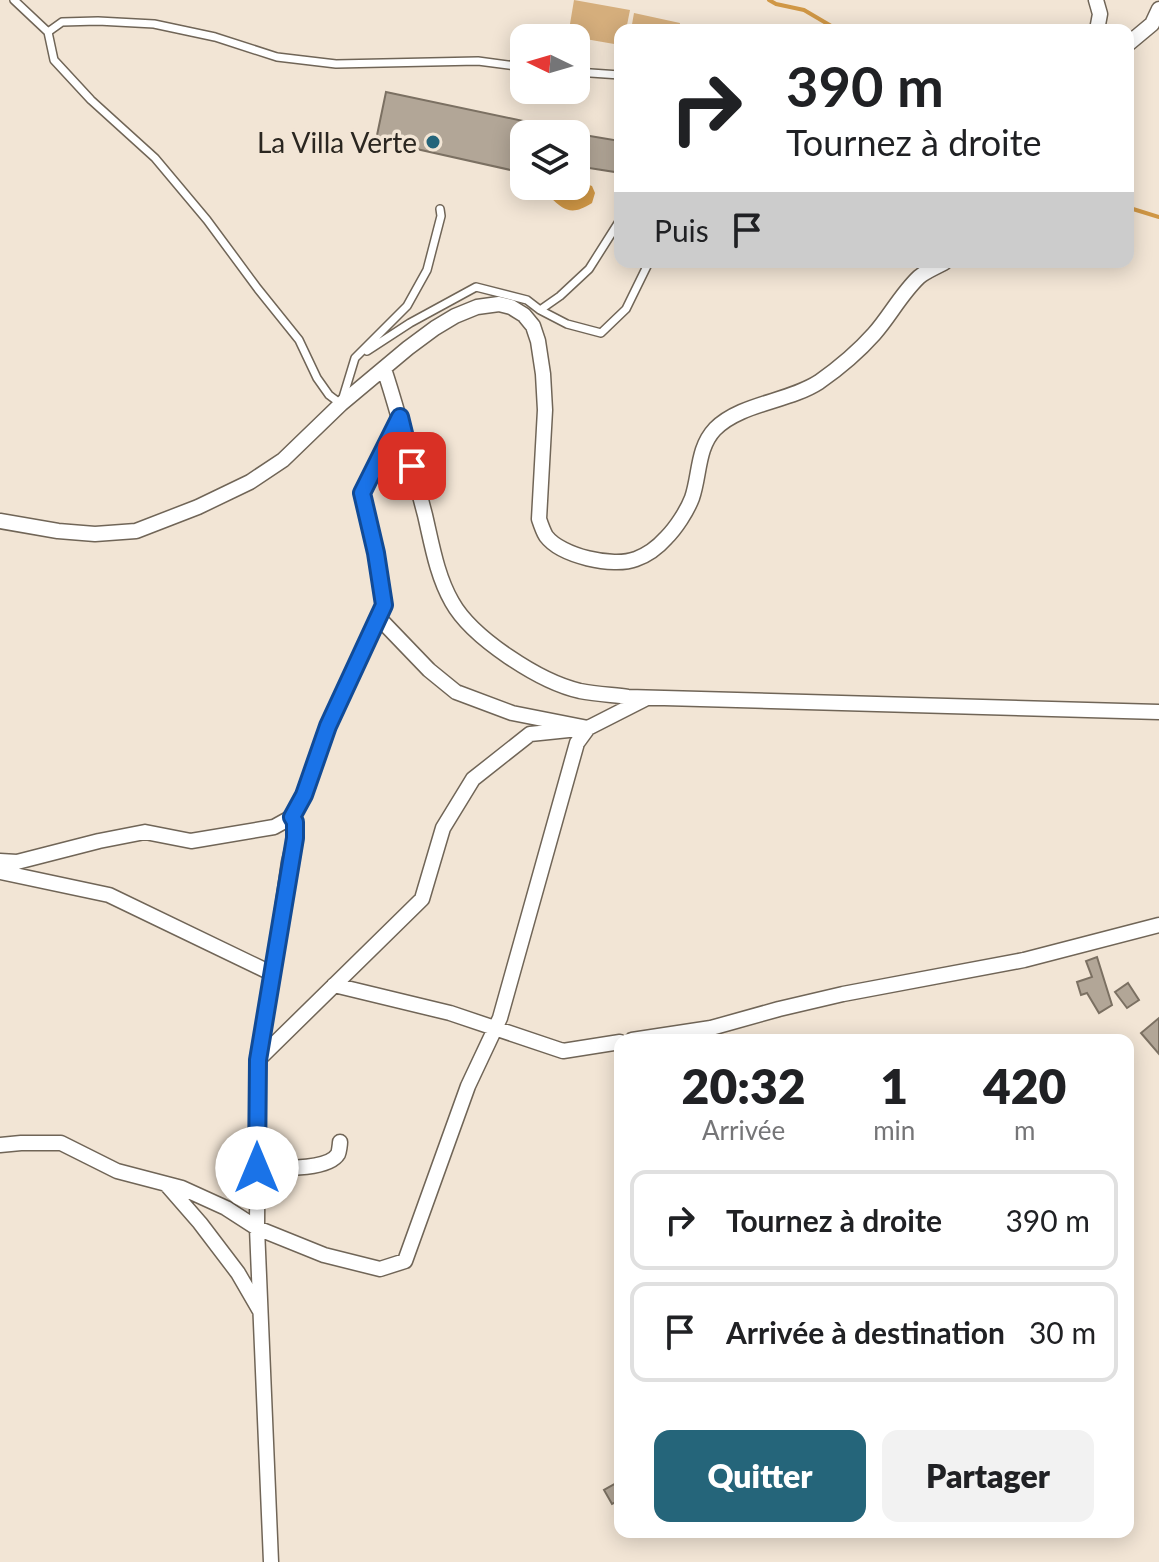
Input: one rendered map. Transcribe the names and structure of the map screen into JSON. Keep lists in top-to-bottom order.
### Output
{
  "places": ["La Villa Verte"],
  "north": "left",
  "page": {
    "turn": ["390 m", "Tournez à droite"],
    "then": "Puis",
    "eta": [
      "20:32",
      "Arrivée",
      "1",
      "min",
      "420",
      "m"
    ],
    "list": [
      {
        "name": "Tournez à droite",
        "value": "390 m"
      },
      {
        "name": "Arrivée à destination",
        "value": "30 m"
      }
    ],
    "buttons": ["Quitter", "Partager"]
  }
}
